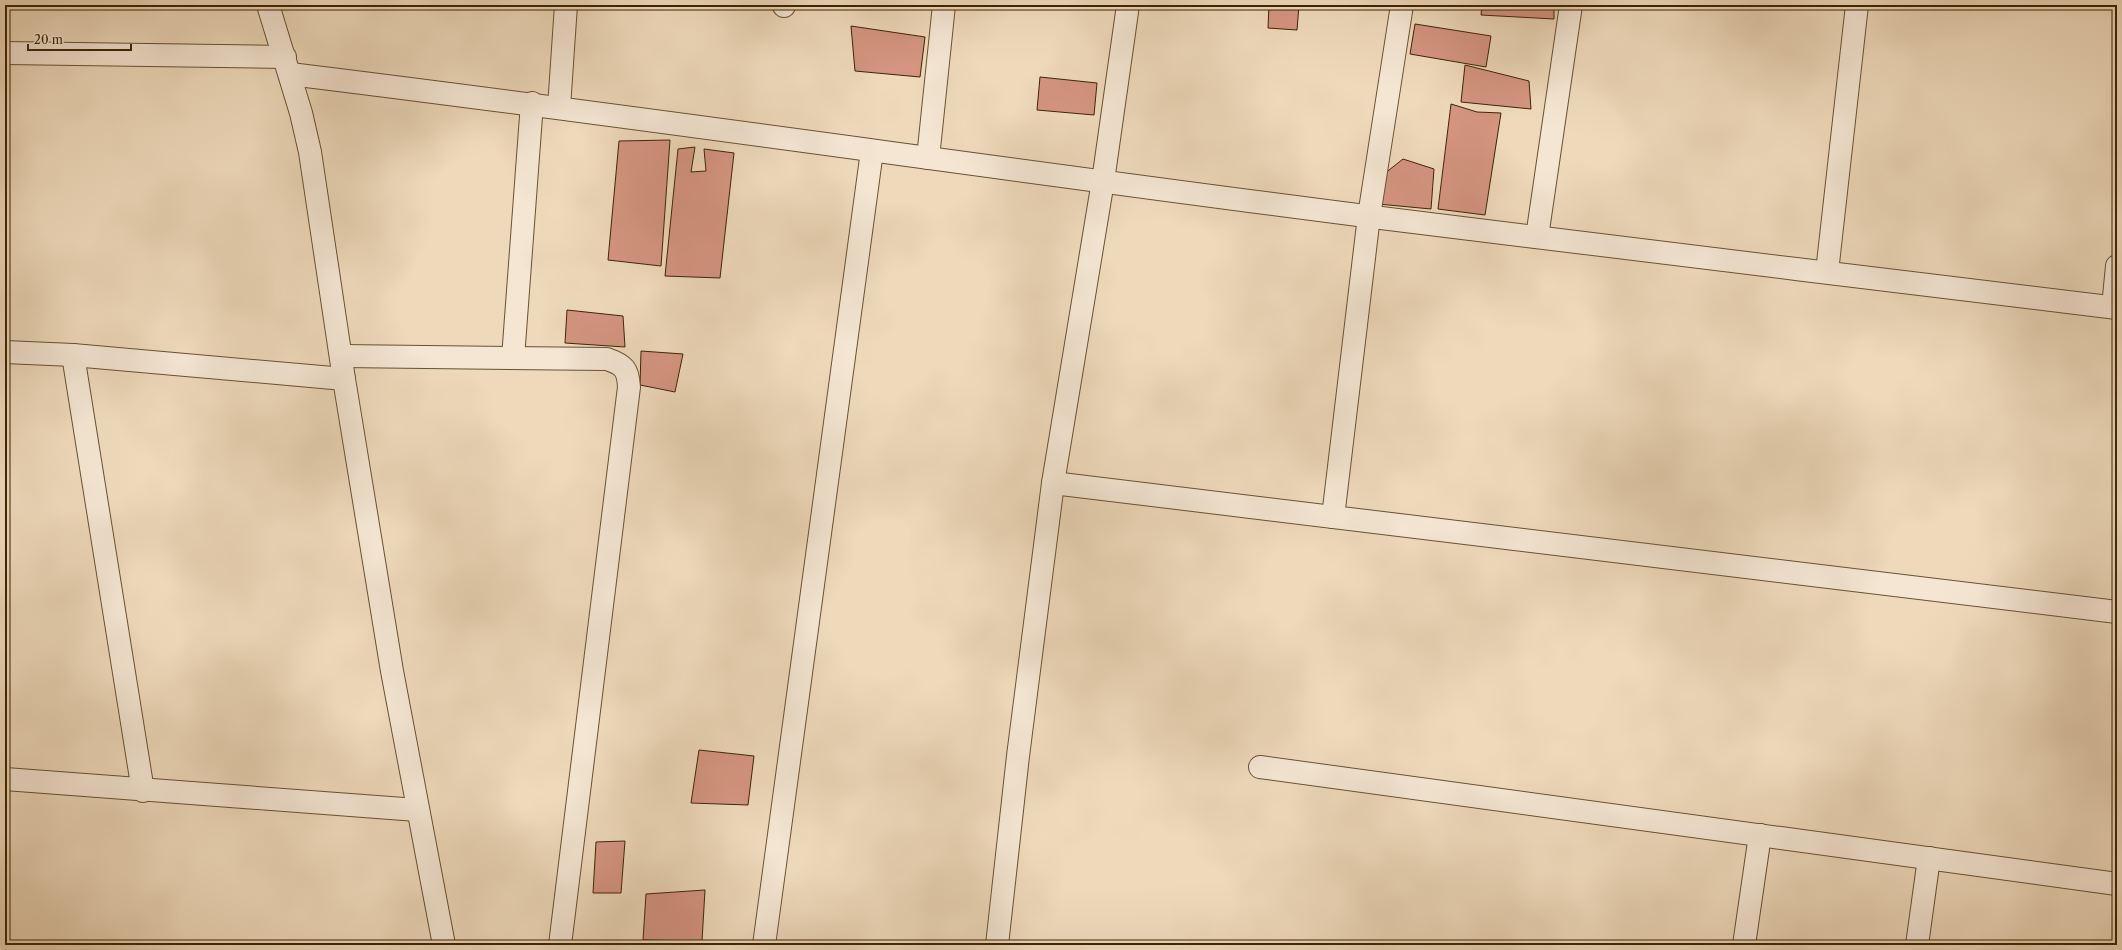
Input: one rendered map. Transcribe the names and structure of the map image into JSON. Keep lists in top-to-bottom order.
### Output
{
  "scale_bar": "20 m"
}
